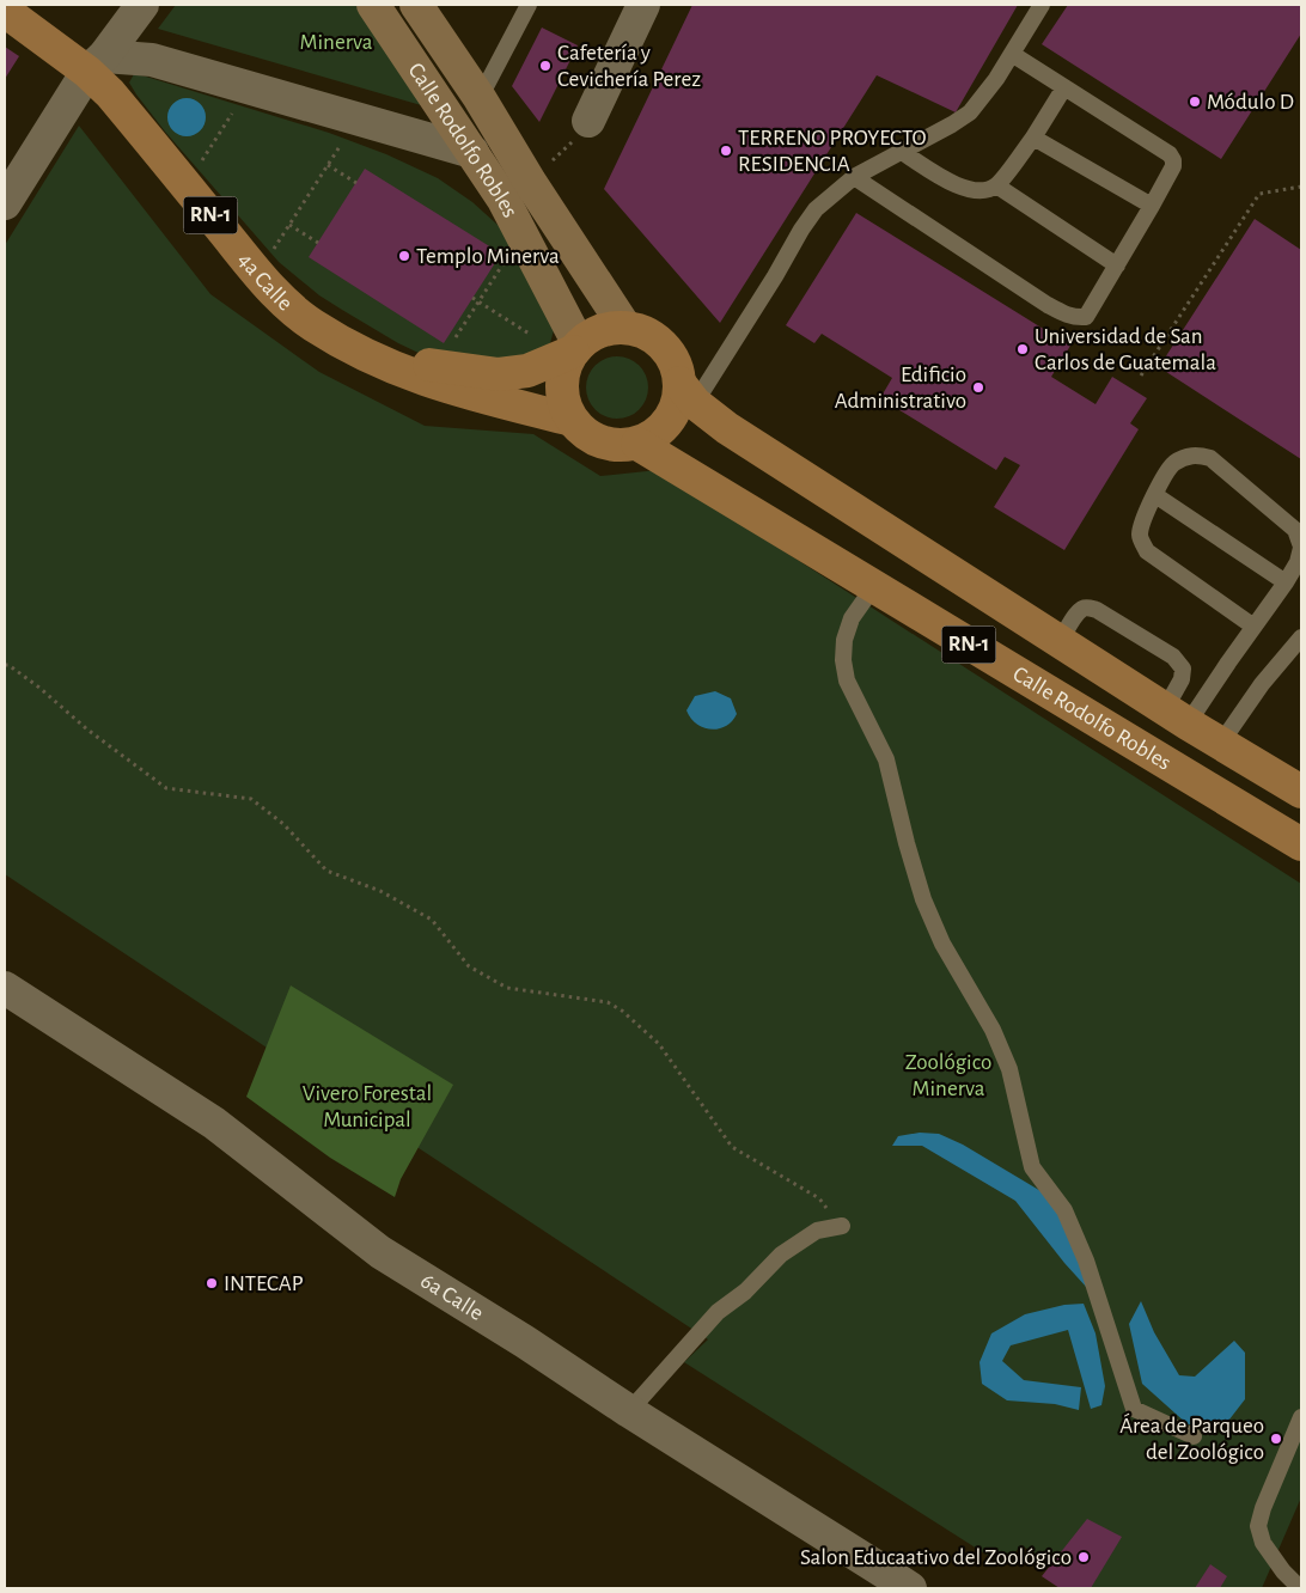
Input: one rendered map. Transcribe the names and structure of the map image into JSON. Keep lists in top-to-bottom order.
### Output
{
  "streets": {
    "main road": ["Calle Rodolfo Robles", "RN-1", "4a Calle"],
    "street": ["6a Calle"]
  },
  "crossings": [
    ["Calle Rodolfo Robles", "RN-1"],
    ["Calle Rodolfo Robles", "4a Calle"],
    ["RN-1", "4a Calle"]
  ],
  "parks": ["Minerva", "Zoológico Minerva", "Vivero Forestal Municipal"],
  "places": [
    "Cafetería y Cevichería Perez",
    "Módulo D",
    "TERRENO PROYECTO RESIDENCIA",
    "Templo Minerva",
    "Universidad de San Carlos de Guatemala",
    "Edificio Administrativo",
    "INTECAP",
    "Área de Parqueo del Zoológico",
    "Salon Educaativo del Zoológico"
  ]
}
